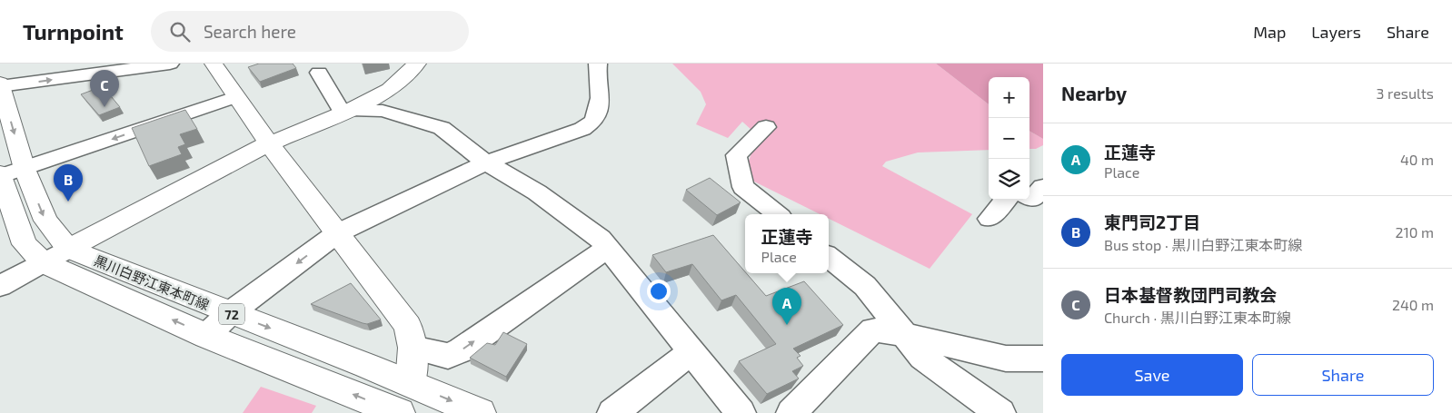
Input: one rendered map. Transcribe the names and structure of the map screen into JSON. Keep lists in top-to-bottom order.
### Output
{
  "streets": {
    "main road": ["黒川白野江東本町線", "72"]
  },
  "page": {
    "header": "Turnpoint",
    "search": "Search here",
    "nav": ["Map", "Layers", "Share"],
    "heading": ["Nearby", "3 results"],
    "pins": ["C", "B", "A"],
    "map_buttons": ["+", "−"],
    "list": [
      {
        "mark": "A",
        "name": "正蓮寺",
        "note": "Place",
        "value": "40 m"
      },
      {
        "mark": "B",
        "name": "東門司2丁目",
        "note": "Bus stop · 黒川白野江東本町線",
        "value": "210 m"
      },
      {
        "mark": "C",
        "name": "日本基督教団門司教会",
        "note": "Church · 黒川白野江東本町線",
        "value": "240 m"
      }
    ],
    "popup": ["正蓮寺", "Place"],
    "buttons": ["Save", "Share"]
  }
}
